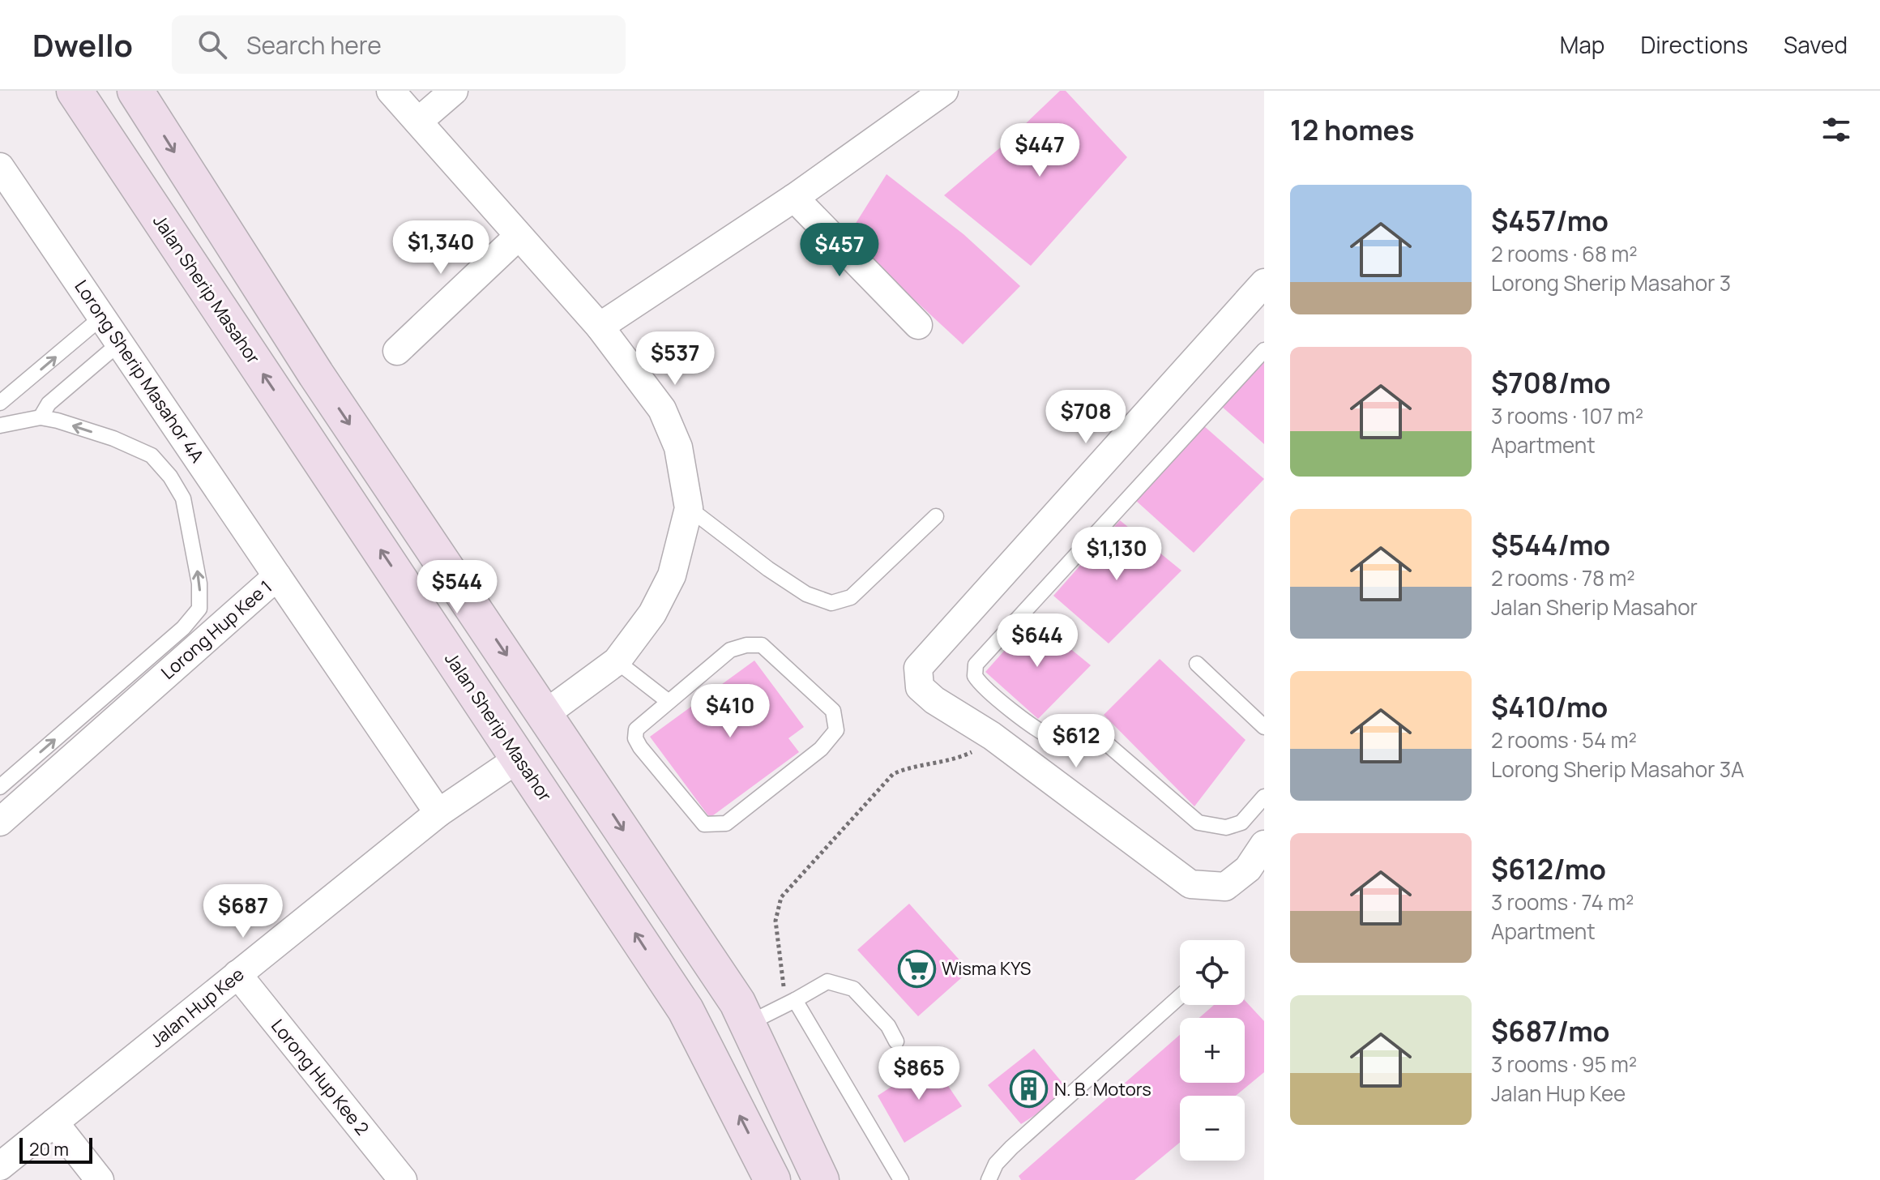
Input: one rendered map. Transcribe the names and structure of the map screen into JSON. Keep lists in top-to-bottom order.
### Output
{
  "streets": {
    "main road": ["Jalan Sherip Masahor"],
    "street": [
      "Lorong Sherip Masahor 4A",
      "Lorong Hup Kee 1",
      "Jalan Hup Kee",
      "Lorong Hup Kee 2"
    ]
  },
  "crossings": [
    ["Jalan Sherip Masahor", "Jalan Hup Kee"],
    ["Lorong Sherip Masahor 4A", "Lorong Hup Kee 1"],
    ["Lorong Hup Kee 1", "Jalan Hup Kee"],
    ["Jalan Hup Kee", "Lorong Hup Kee 2"]
  ],
  "places": {
    "supermarket": ["Wisma KYS"],
    "building": ["N. B. Motors"]
  },
  "scale_bar": "20 m",
  "page": {
    "header": "Dwello",
    "search": "Search here",
    "nav": ["Map", "Directions", "Saved"],
    "heading": "12 homes",
    "price": [
      "$447",
      "$1,340",
      "$457",
      "$537",
      "$708",
      "$1,130",
      "$544",
      "$644",
      "$410",
      "$612",
      "$687",
      "$865"
    ],
    "list": [
      {
        "name": "$457/mo",
        "note": "2 rooms · 68 m² · Lorong Sherip Masahor 3"
      },
      {
        "name": "$708/mo",
        "note": "3 rooms · 107 m² · Apartment"
      },
      {
        "name": "$544/mo",
        "note": "2 rooms · 78 m² · Jalan Sherip Masahor"
      },
      {
        "name": "$410/mo",
        "note": "2 rooms · 54 m² · Lorong Sherip Masahor 3A"
      },
      {
        "name": "$612/mo",
        "note": "3 rooms · 74 m² · Apartment"
      },
      {
        "name": "$687/mo",
        "note": "3 rooms · 95 m² · Jalan Hup Kee"
      }
    ],
    "map_buttons": ["+", "−"],
    "scale": "20 m"
  }
}
